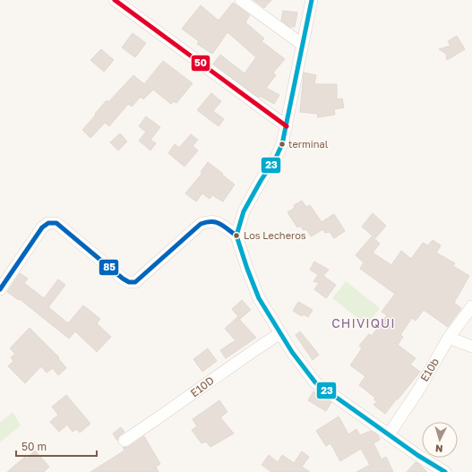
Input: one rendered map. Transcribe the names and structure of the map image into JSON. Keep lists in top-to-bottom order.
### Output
{
  "streets": {
    "street": ["E10b", "E10D"]
  },
  "districts": ["CHIVIQUI"],
  "places": ["terminal", "Los Lecheros"],
  "lines": ["transit line 23", "transit line 50", "transit line 85"],
  "scale_bar": "50 m",
  "north": "bottom"
}
